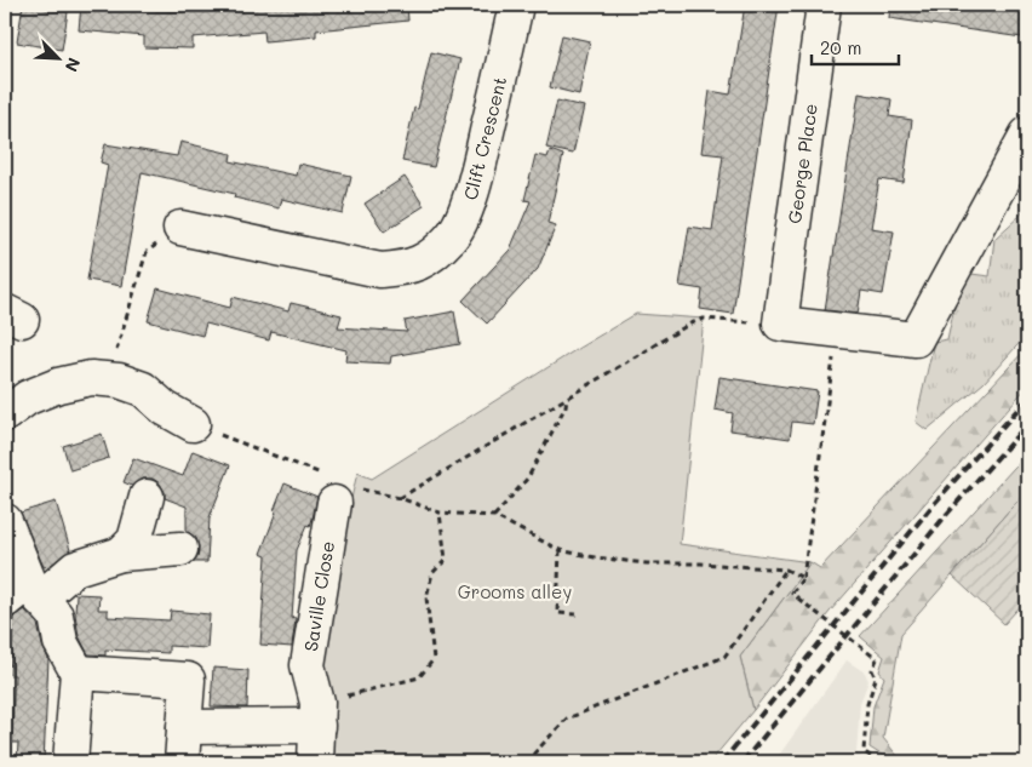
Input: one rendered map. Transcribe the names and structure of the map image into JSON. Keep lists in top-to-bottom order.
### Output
{
  "streets": {
    "street": ["Clift Crescent", "George Place", "Saville Close"]
  },
  "parks": ["Grooms alley"],
  "scale_bar": "20 m",
  "north": "bottom right"
}
